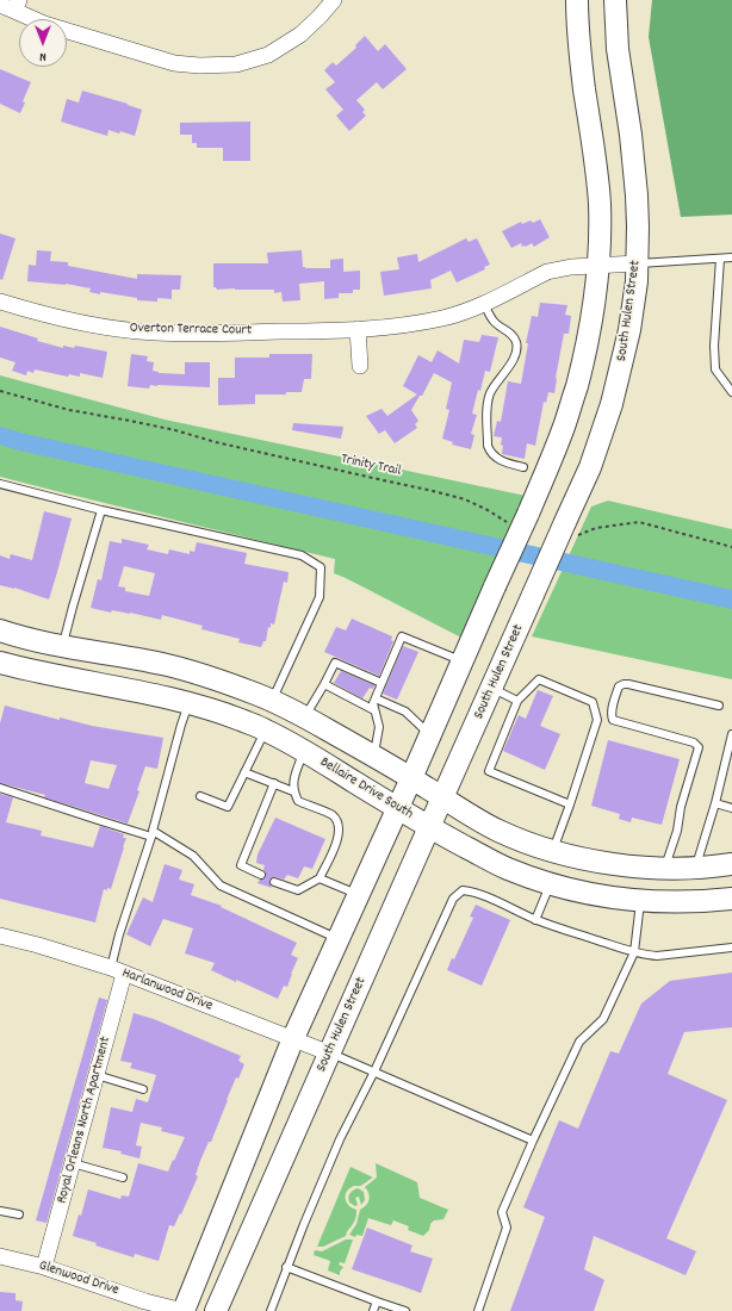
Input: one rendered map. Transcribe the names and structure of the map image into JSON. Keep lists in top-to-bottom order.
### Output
{
  "streets": {
    "main road": ["South Hulen Street", "Bellaire Drive South"],
    "street": [
      "Overton Terrace Court",
      "Harlanwood Drive",
      "Royal Orleans North Apartment",
      "Glenwood Drive"
    ],
    "path": ["Trinity Trail"]
  },
  "crossings": [
    ["South Hulen Street", "Overton Terrace Court"],
    ["South Hulen Street", "Bellaire Drive South"],
    ["South Hulen Street", "Harlanwood Drive"],
    ["Harlanwood Drive", "Royal Orleans North Apartment"],
    ["Royal Orleans North Apartment", "Glenwood Drive"]
  ],
  "north": "bottom"
}
